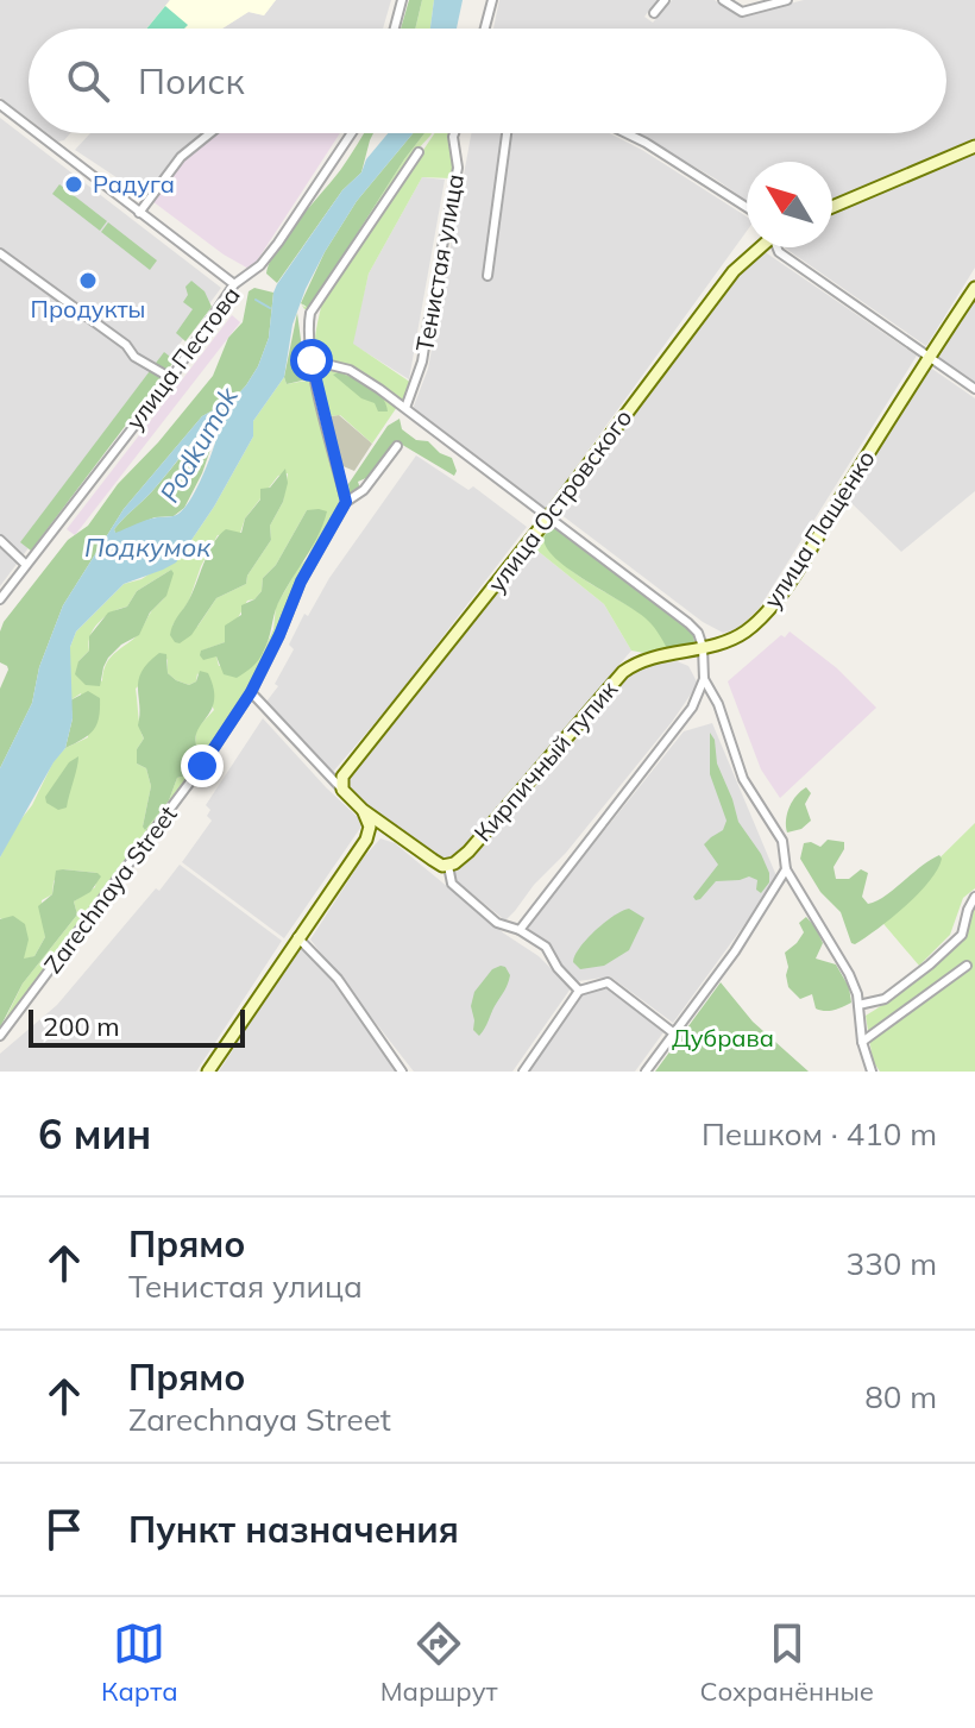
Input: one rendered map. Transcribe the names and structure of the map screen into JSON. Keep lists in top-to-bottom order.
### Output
{
  "streets": {
    "street": [
      "Тенистая улица",
      "улица Пестова",
      "улица Островского",
      "улица Пащенко",
      "Кирпичный тупик",
      "Zarechnaya Street"
    ]
  },
  "crossings": [
    ["улица Пащенко", "Кирпичный тупик"]
  ],
  "water": ["Podkumok", "Подкумок"],
  "parks": ["Дубрава"],
  "places": ["Радуга", "Продукты"],
  "scale_bar": "200 m",
  "north": "top left",
  "page": {
    "search": "Поиск",
    "scale": "200 m",
    "heading": ["6 мин", "Пешком · 410 m"],
    "list": [
      ["Прямо", "Тенистая улица", "330 m"],
      ["Прямо", "Zarechnaya Street", "80 m"],
      "Пункт назначения"
    ],
    "nav": ["Карта", "Маршрут", "Сохранённые"]
  }
}
